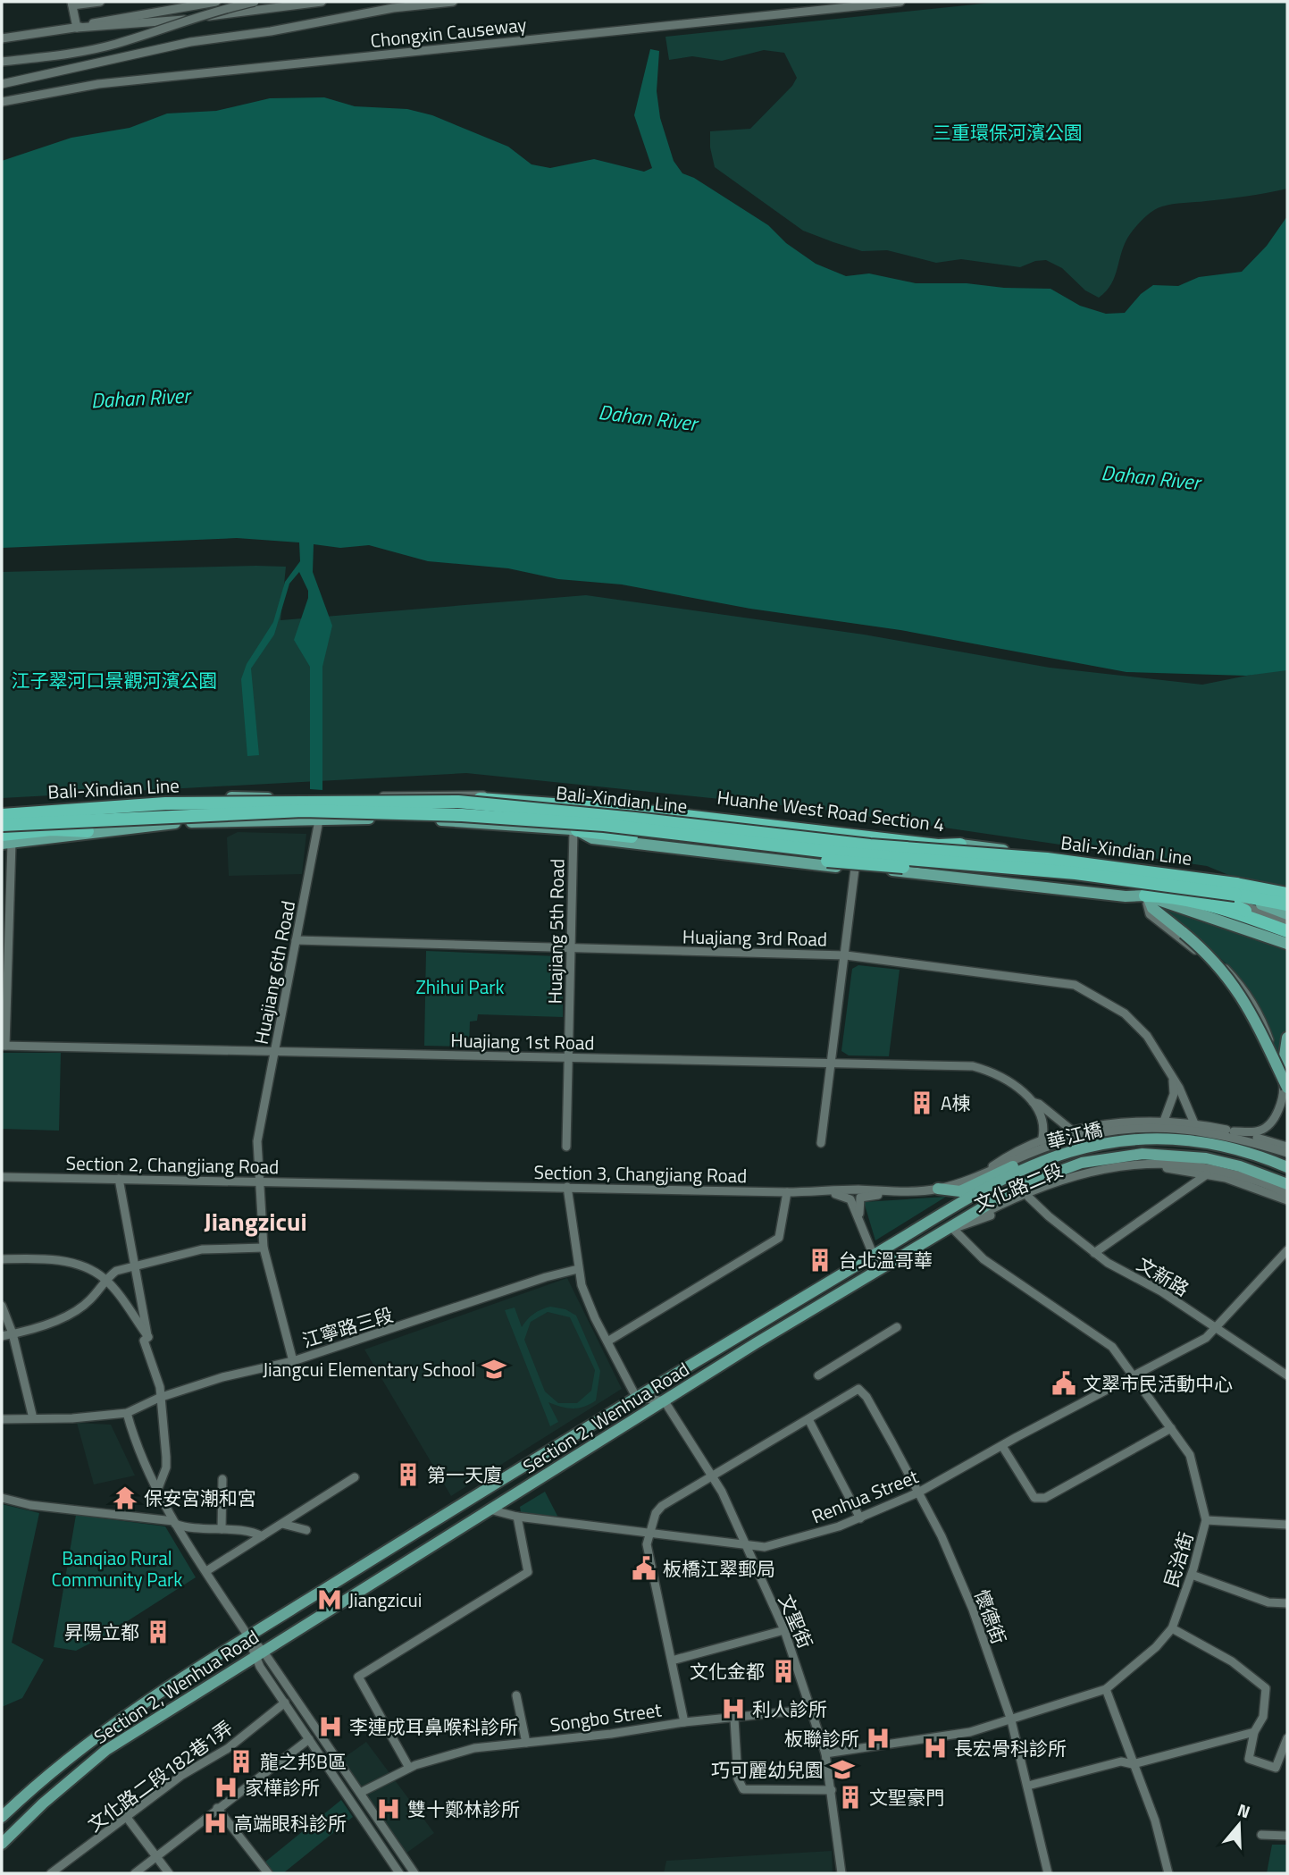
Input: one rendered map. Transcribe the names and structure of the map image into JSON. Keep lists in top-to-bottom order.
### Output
{
  "streets": {
    "highway": ["Bali-Xindian Line"],
    "main road": ["Huanhe West Road Section 4", "華江橋", "Section 2, Wenhua Road"],
    "street": [
      "Chongxin Causeway",
      "Huajiang 5th Road",
      "Huajiang 3rd Road",
      "Huajiang 6th Road",
      "Huajiang 1st Road",
      "Section 2, Changjiang Road",
      "Section 3, Changjiang Road",
      "文化路二段",
      "文新路",
      "江寧路三段",
      "Renhua Street",
      "民治街",
      "懷德街",
      "文聖街",
      "Songbo Street",
      "文化路二段182巷1弄"
    ]
  },
  "crossings": [
    ["Bali-Xindian Line", "Huanhe West Road Section 4"],
    ["Huanhe West Road Section 4", "Huajiang 5th Road"],
    ["Huanhe West Road Section 4", "Huajiang 6th Road"],
    ["Huajiang 5th Road", "Huajiang 3rd Road"],
    ["Huajiang 5th Road", "Huajiang 1st Road"],
    ["Huajiang 3rd Road", "Huajiang 6th Road"],
    ["Huajiang 3rd Road", "文化路二段"],
    ["Huajiang 6th Road", "Huajiang 1st Road"],
    ["Huajiang 6th Road", "Section 2, Changjiang Road"],
    ["Huajiang 6th Road", "江寧路三段"],
    ["Huajiang 1st Road", "文化路二段"],
    ["華江橋", "Section 2, Wenhua Road"],
    ["Section 2, Changjiang Road", "Section 3, Changjiang Road"],
    ["Section 3, Changjiang Road", "文化路二段"],
    ["文化路二段", "文新路"],
    ["文化路二段", "Section 2, Wenhua Road"],
    ["文化路二段", "民治街"],
    ["文新路", "Renhua Street"],
    ["Section 2, Wenhua Road", "Renhua Street"],
    ["Section 2, Wenhua Road", "民治街"],
    ["Section 2, Wenhua Road", "文聖街"],
    ["Renhua Street", "民治街"],
    ["Renhua Street", "懷德街"],
    ["Renhua Street", "文聖街"],
    ["民治街", "懷德街"],
    ["民治街", "文聖街"],
    ["文聖街", "Songbo Street"]
  ],
  "districts": ["Jiangzicui"],
  "water": ["Dahan River"],
  "parks": [
    "三重環保河濱公園",
    "江子翠河口景觀河濱公園",
    "Zhihui Park",
    "Banqiao Rural Community Park"
  ],
  "places": {
    "building": [
      "A棟",
      "台北溫哥華",
      "第一天廈",
      "昇陽立都",
      "文化金都",
      "龍之邦B區",
      "文聖豪門"
    ],
    "school or university": ["Jiangcui Elementary School", "巧可麗幼兒園"],
    "public building": ["文翠市民活動中心", "板橋江翠郵局"],
    "temple": ["保安宮潮和宮"],
    "metro station": ["Jiangzicui"],
    "hospital": [
      "利人診所",
      "李連成耳鼻喉科診所",
      "板聯診所",
      "長宏骨科診所",
      "家樺診所",
      "雙十鄭林診所",
      "高端眼科診所"
    ]
  },
  "north": "top"
}
